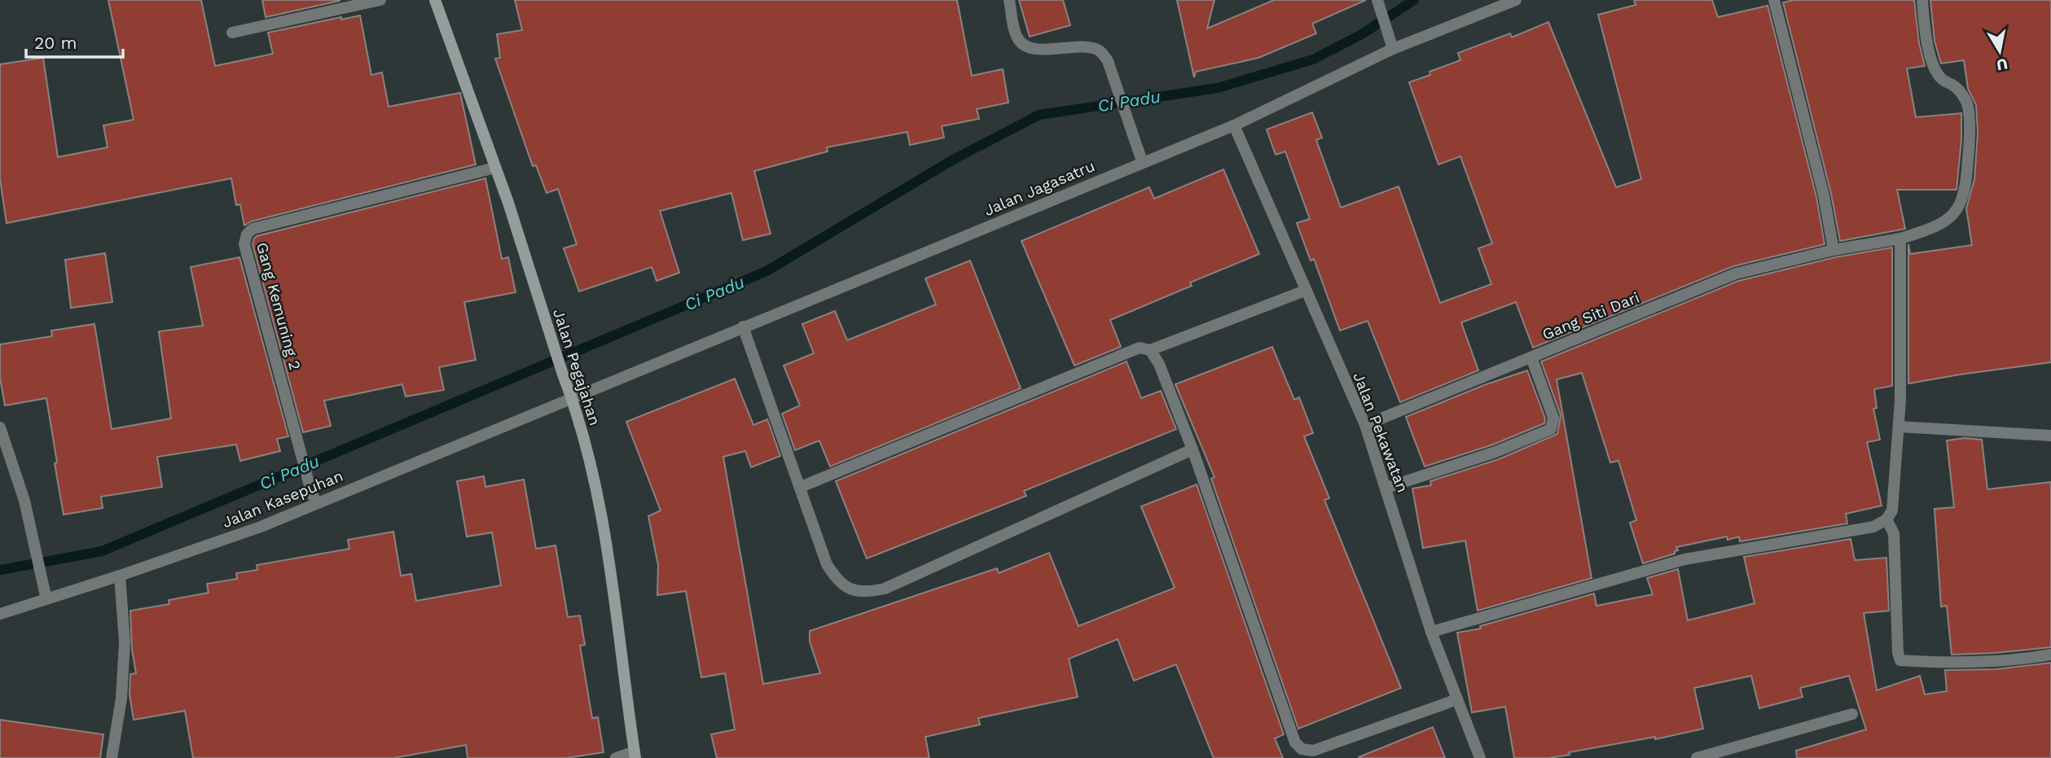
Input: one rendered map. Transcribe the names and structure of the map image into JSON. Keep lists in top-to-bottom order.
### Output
{
  "streets": {
    "street": [
      "Jalan Jagasatru",
      "Gang Kemuning 2",
      "Gang Siti Dari",
      "Jalan Pegajahan",
      "Jalan Pekawatan",
      "Jalan Kasepuhan"
    ]
  },
  "crossings": [
    ["Jalan Jagasatru", "Jalan Pegajahan"],
    ["Jalan Jagasatru", "Jalan Pekawatan"],
    ["Jalan Jagasatru", "Jalan Kasepuhan"],
    ["Gang Kemuning 2", "Jalan Pegajahan"],
    ["Gang Kemuning 2", "Jalan Kasepuhan"],
    ["Gang Siti Dari", "Jalan Pekawatan"],
    ["Jalan Pegajahan", "Jalan Kasepuhan"]
  ],
  "water": ["Ci Padu"],
  "scale_bar": "20 m",
  "north": "bottom"
}
